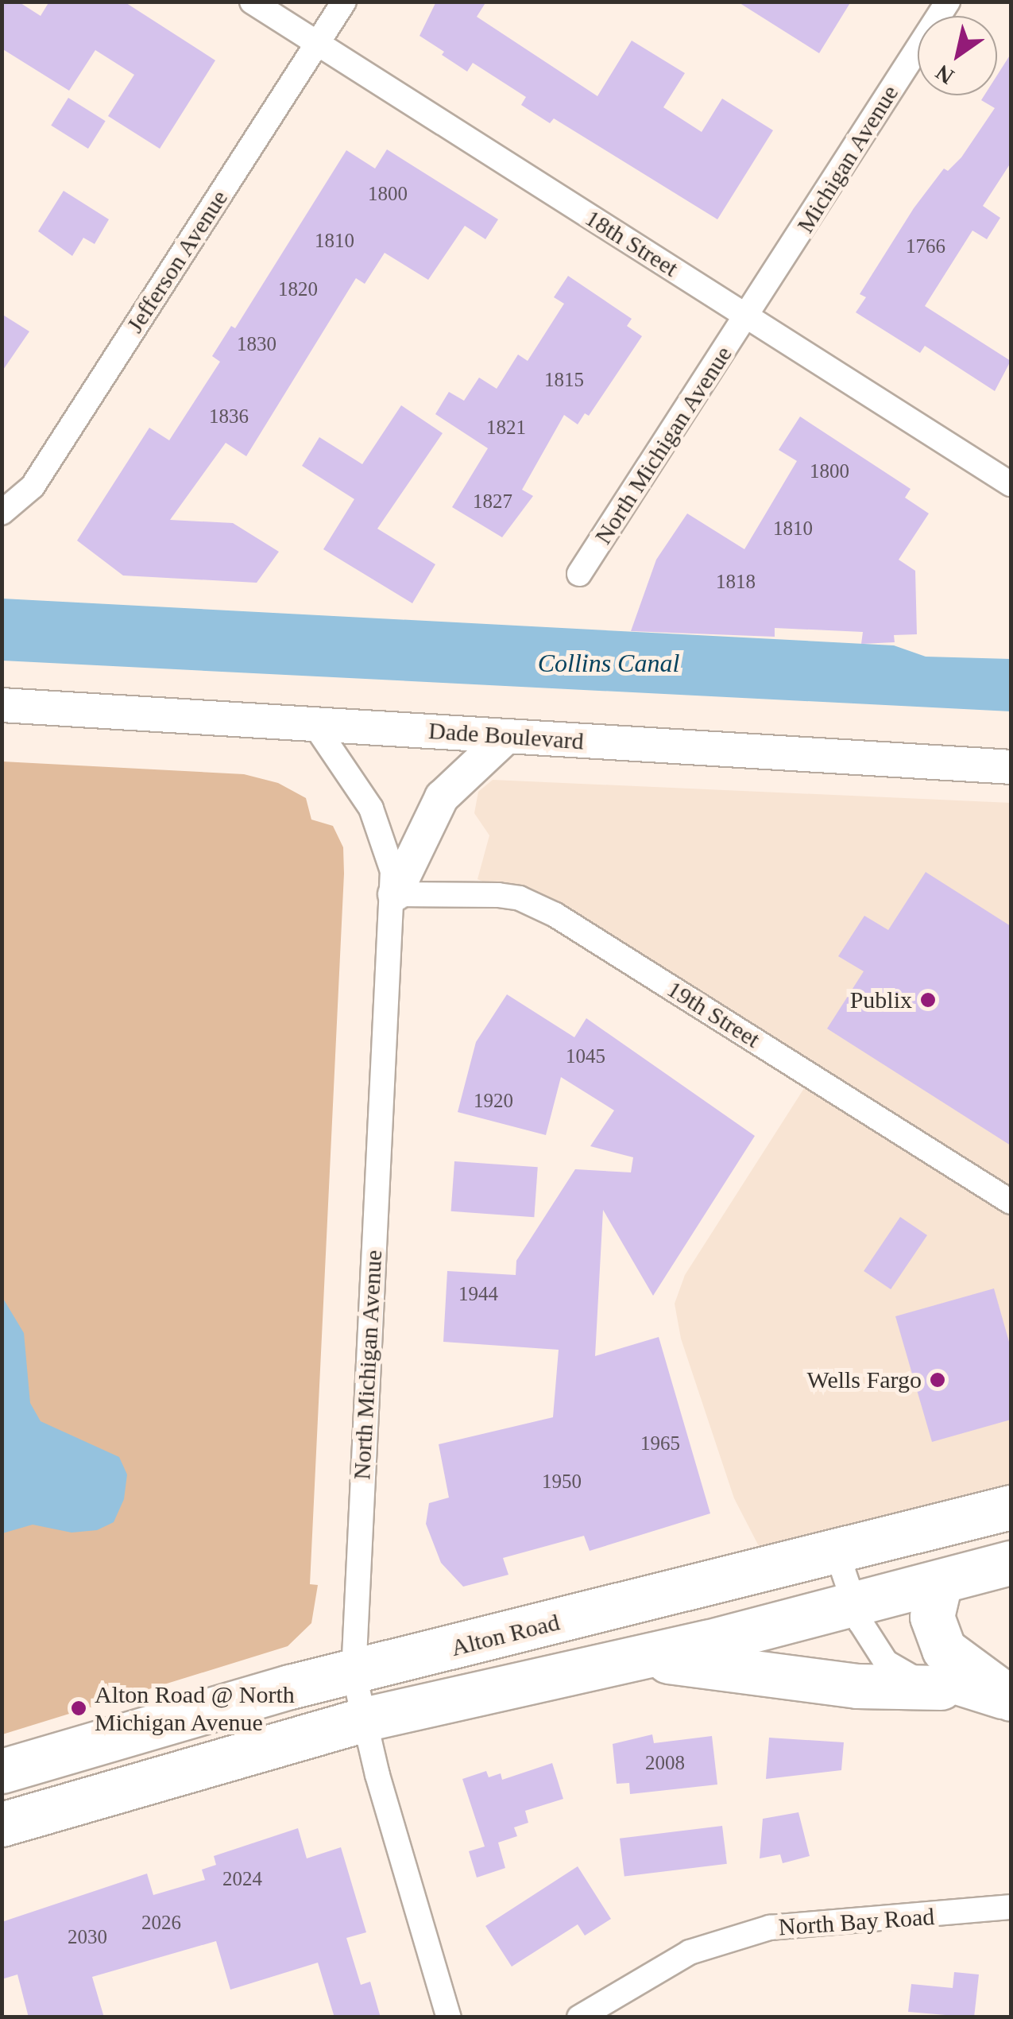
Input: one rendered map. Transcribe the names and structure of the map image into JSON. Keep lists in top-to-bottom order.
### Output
{
  "streets": {
    "highway": ["Alton Road"],
    "main road": ["Dade Boulevard"],
    "street": [
      "Michigan Avenue",
      "18th Street",
      "Jefferson Avenue",
      "North Michigan Avenue",
      "19th Street",
      "North Bay Road"
    ]
  },
  "crossings": [
    ["Michigan Avenue", "18th Street"],
    ["Michigan Avenue", "North Michigan Avenue"],
    ["18th Street", "Jefferson Avenue"],
    ["18th Street", "North Michigan Avenue"],
    ["North Michigan Avenue", "Dade Boulevard"],
    ["North Michigan Avenue", "19th Street"],
    ["North Michigan Avenue", "Alton Road"]
  ],
  "water": ["Collins Canal"],
  "places": ["Publix", "Wells Fargo", "Alton Road @ North Michigan Avenue"],
  "house_numbers": [
    "1800",
    "1810",
    "1766",
    "1820",
    "1830",
    "1815",
    "1836",
    "1821",
    "1800",
    "1827",
    "1810",
    "1818",
    "1045",
    "1920",
    "1944",
    "1965",
    "1950",
    "2008",
    "2024",
    "2026",
    "2030"
  ],
  "north": "bottom left"
}
